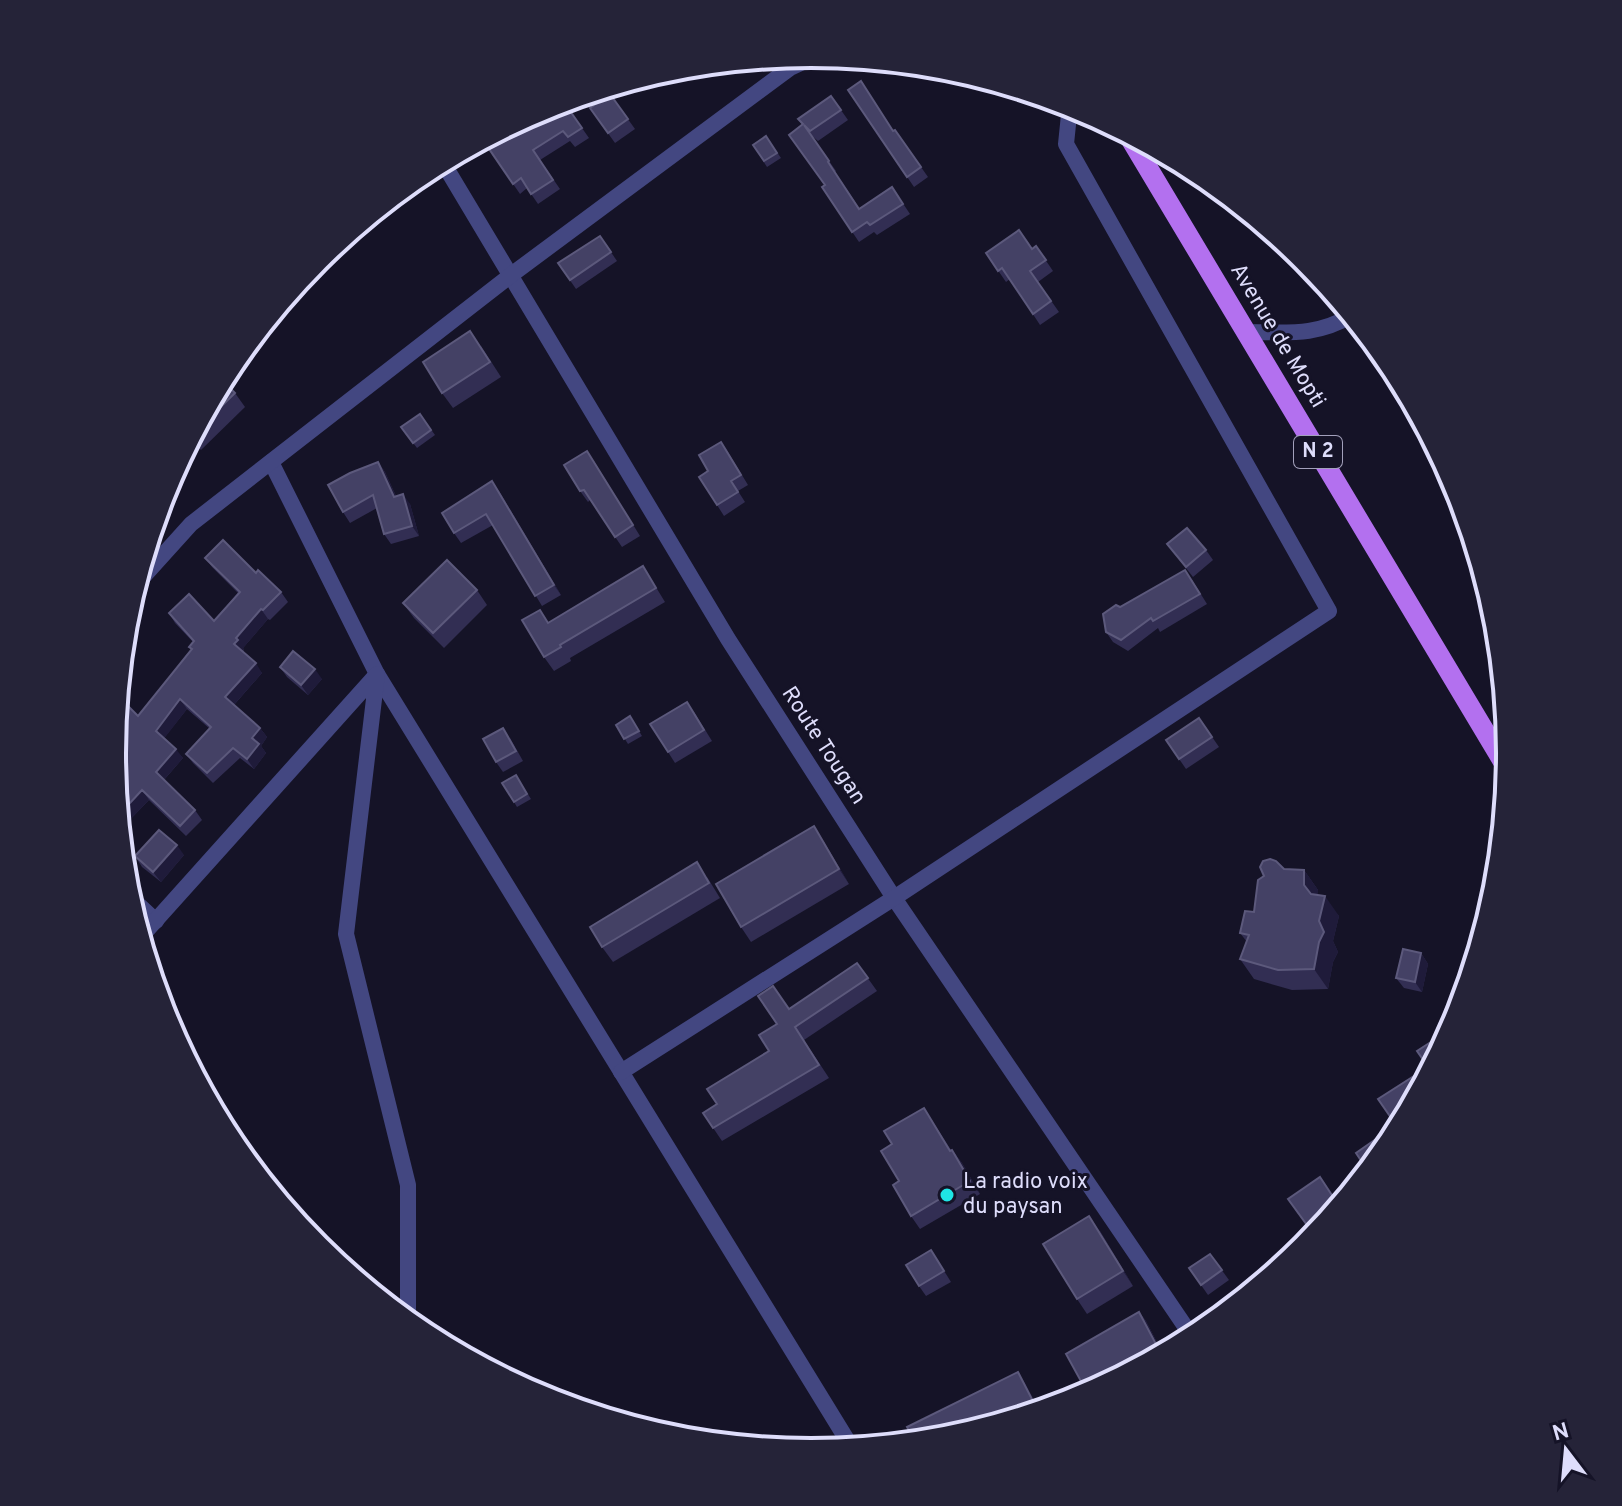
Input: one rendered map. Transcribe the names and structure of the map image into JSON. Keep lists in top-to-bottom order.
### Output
{
  "streets": {
    "main road": ["Avenue de Mopti", "N 2"],
    "street": ["Route Tougan"]
  },
  "places": ["La radio voix du paysan"],
  "north": "top"
}
